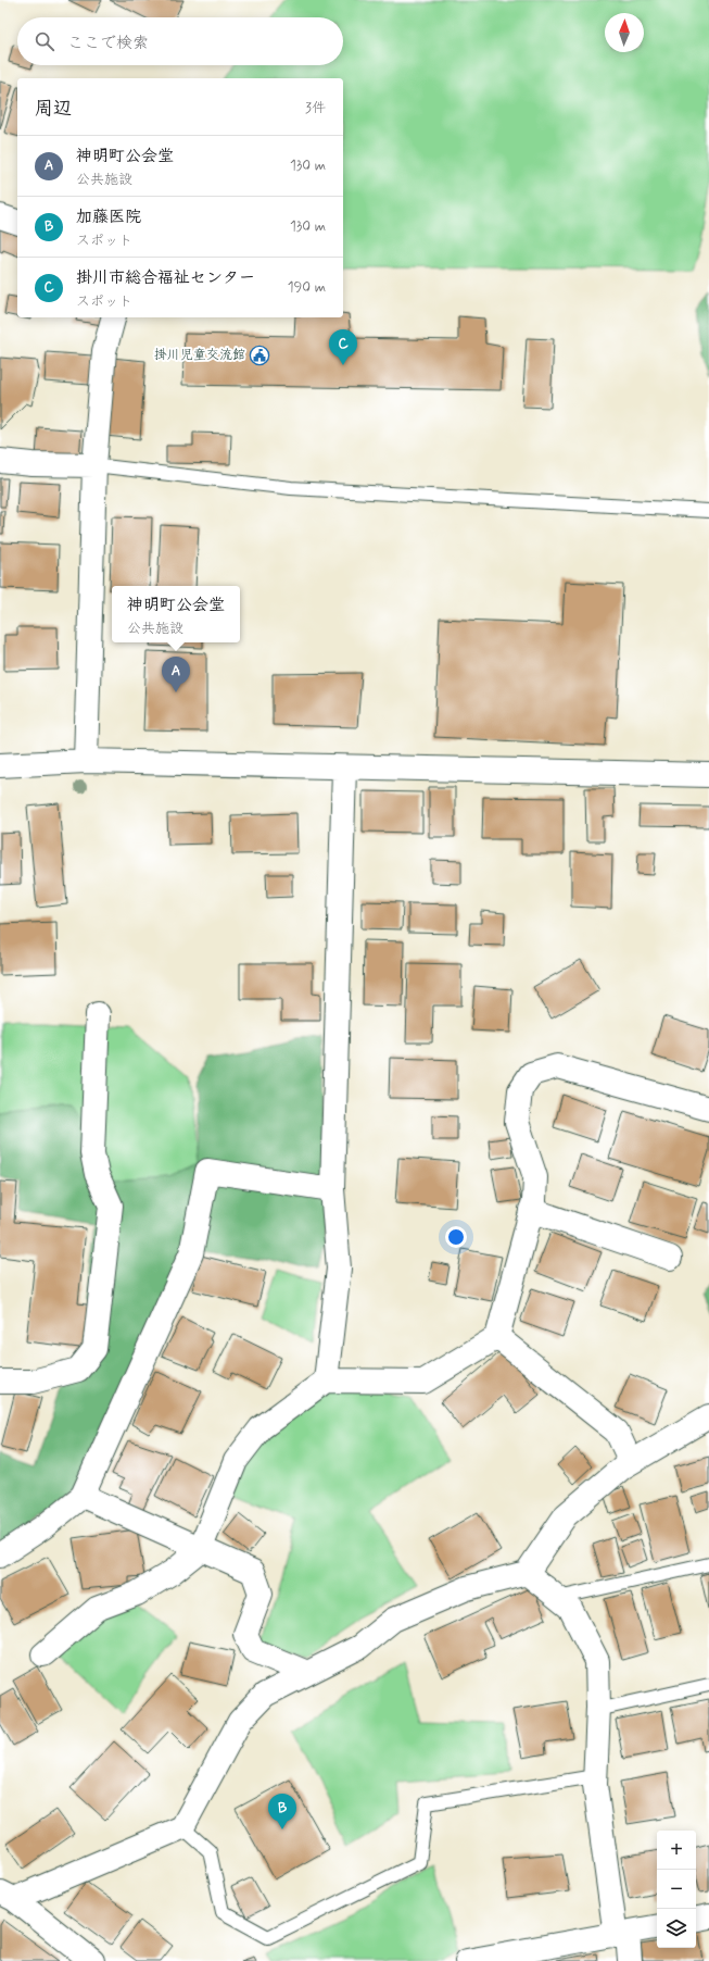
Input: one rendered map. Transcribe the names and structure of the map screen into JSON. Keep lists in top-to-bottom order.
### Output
{
  "places": {
    "public building": ["掛川児童交流館"]
  },
  "north": "top",
  "page": {
    "search": "ここで検索",
    "heading": ["周辺", "3件"],
    "list": [
      {
        "mark": "A",
        "name": "神明町公会堂",
        "note": "公共施設",
        "value": "130 m"
      },
      {
        "mark": "B",
        "name": "加藤医院",
        "note": "スポット",
        "value": "130 m"
      },
      {
        "mark": "C",
        "name": "掛川市総合福祉センター",
        "note": "スポット",
        "value": "190 m"
      }
    ],
    "pins": ["C", "A", "B"],
    "popup": ["神明町公会堂", "公共施設"],
    "map_buttons": ["+", "−"]
  }
}
